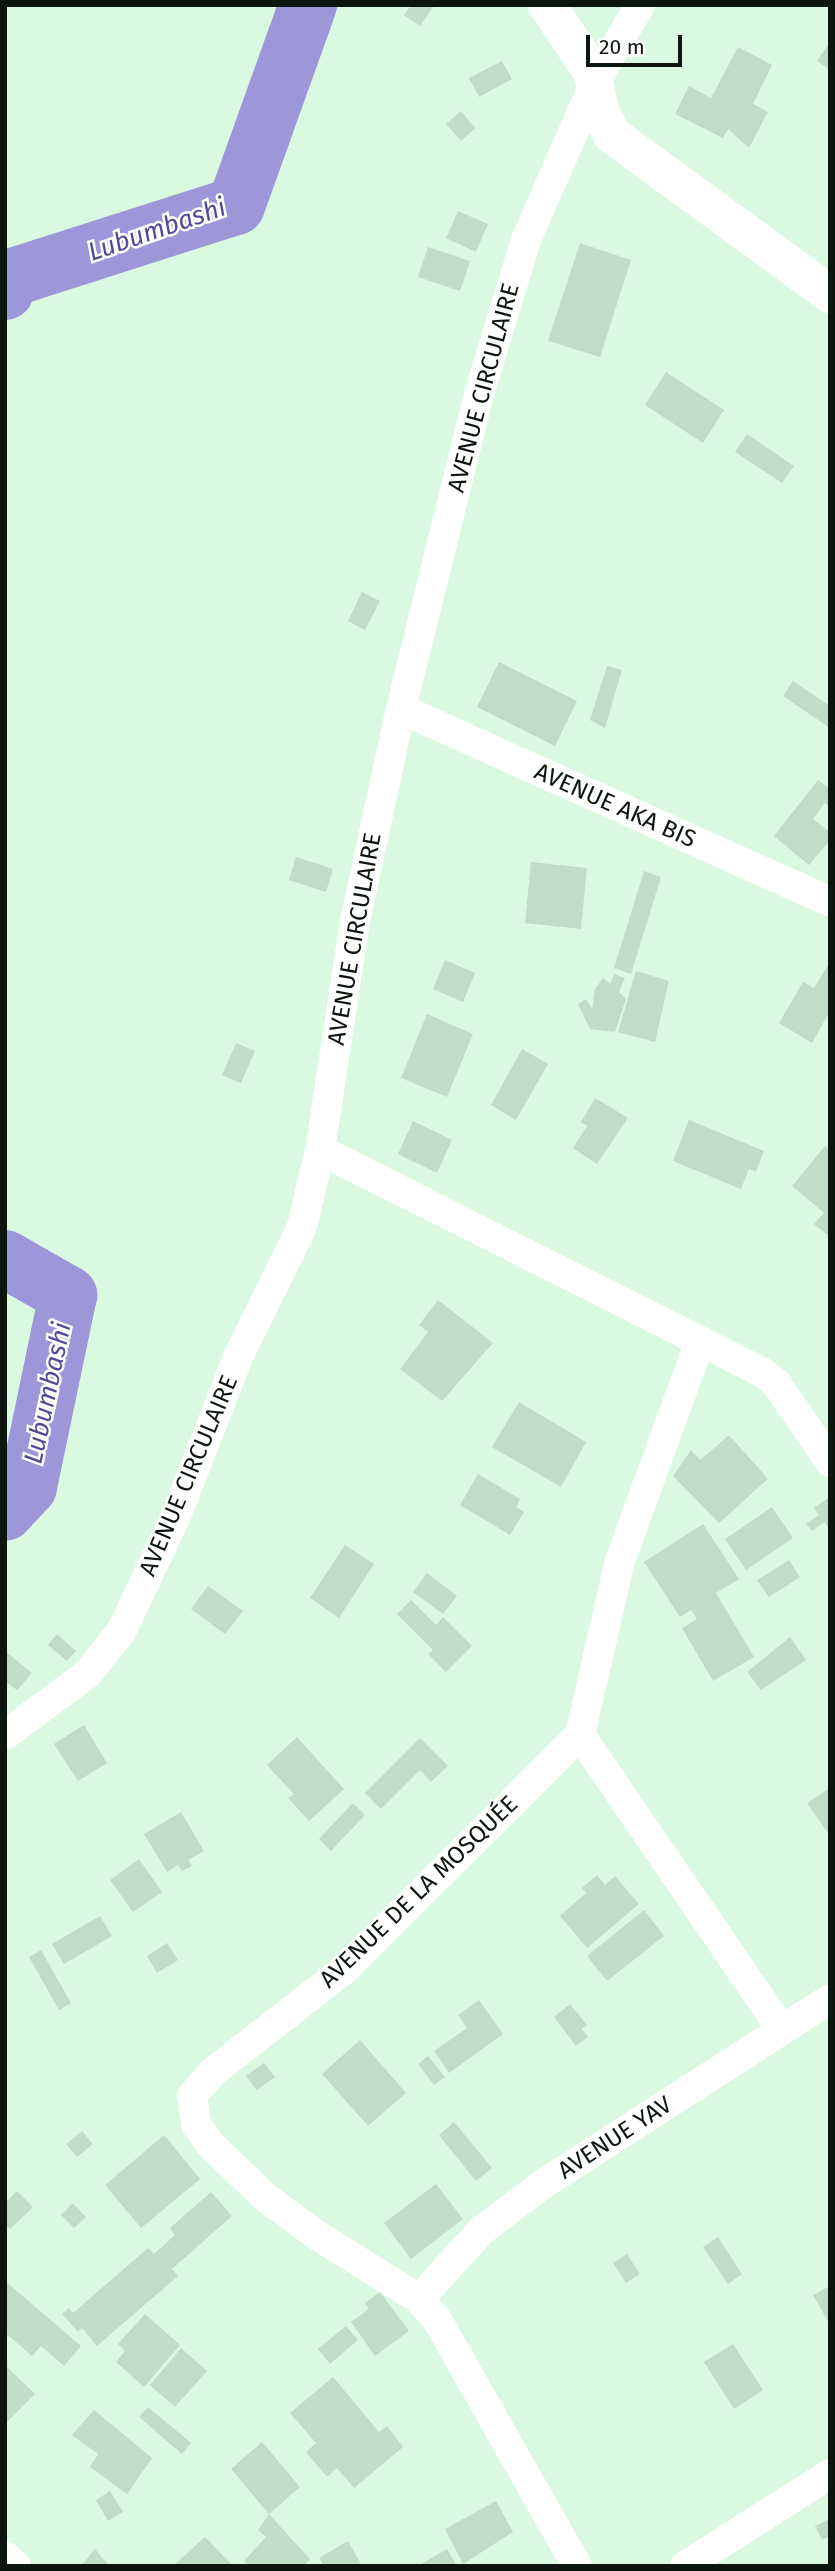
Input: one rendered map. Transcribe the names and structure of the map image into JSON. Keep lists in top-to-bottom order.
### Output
{
  "streets": {
    "street": [
      "AVENUE CIRCULAIRE",
      "AVENUE AKA BIS",
      "AVENUE DE LA MOSQUÉE",
      "AVENUE YAV"
    ]
  },
  "crossings": [
    ["AVENUE CIRCULAIRE", "AVENUE AKA BIS"],
    ["AVENUE DE LA MOSQUÉE", "AVENUE YAV"]
  ],
  "water": ["Lubumbashi"],
  "scale_bar": "20 m"
}
